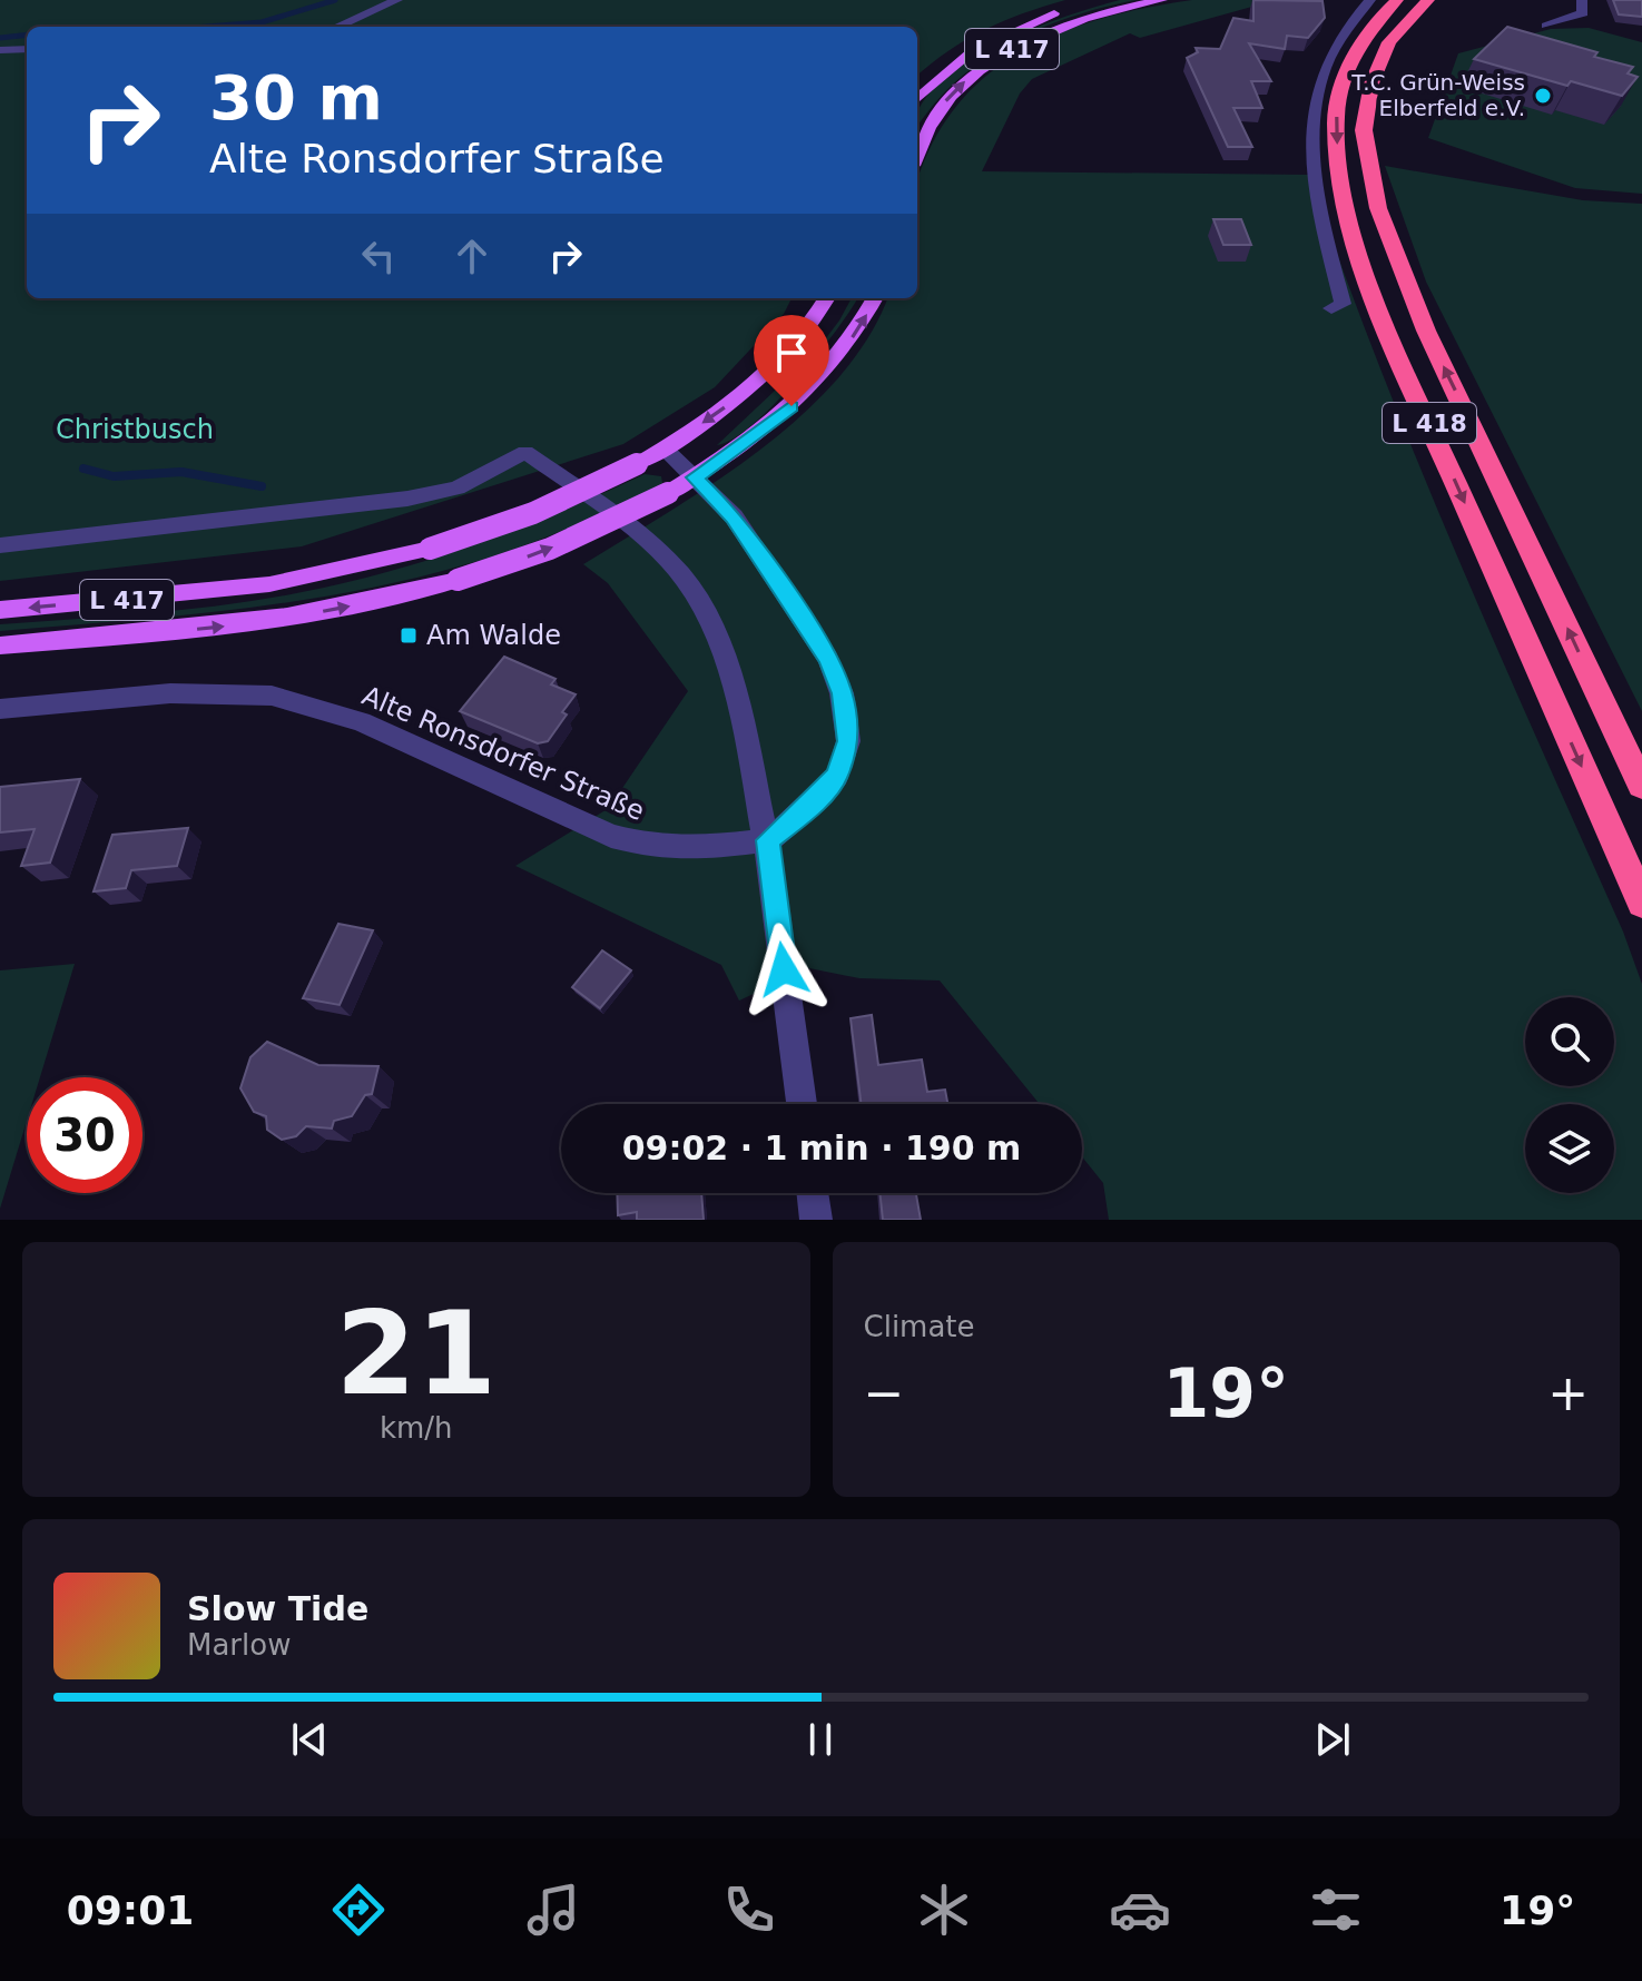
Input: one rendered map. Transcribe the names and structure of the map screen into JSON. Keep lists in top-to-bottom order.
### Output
{
  "streets": {
    "highway": ["L 418"],
    "main road": ["L 417"],
    "street": ["Alte Ronsdorfer Straße"]
  },
  "parks": ["Christbusch"],
  "places": {
    "other": ["T.C. Grün-Weiss Elberfeld e.V."],
    "transit": ["Am Walde"]
  },
  "page": {
    "turn": ["30 m", "Alte Ronsdorfer Straße"],
    "limit": "30",
    "trip": "09:02 · 1 min · 190 m",
    "tile": [
      ["21", "km/h"],
      "Climate"
    ],
    "heat": ["−", "19°", "+"],
    "song": ["Slow Tide", "Marlow"],
    "tabs": ["09:01", "19°"]
  }
}
